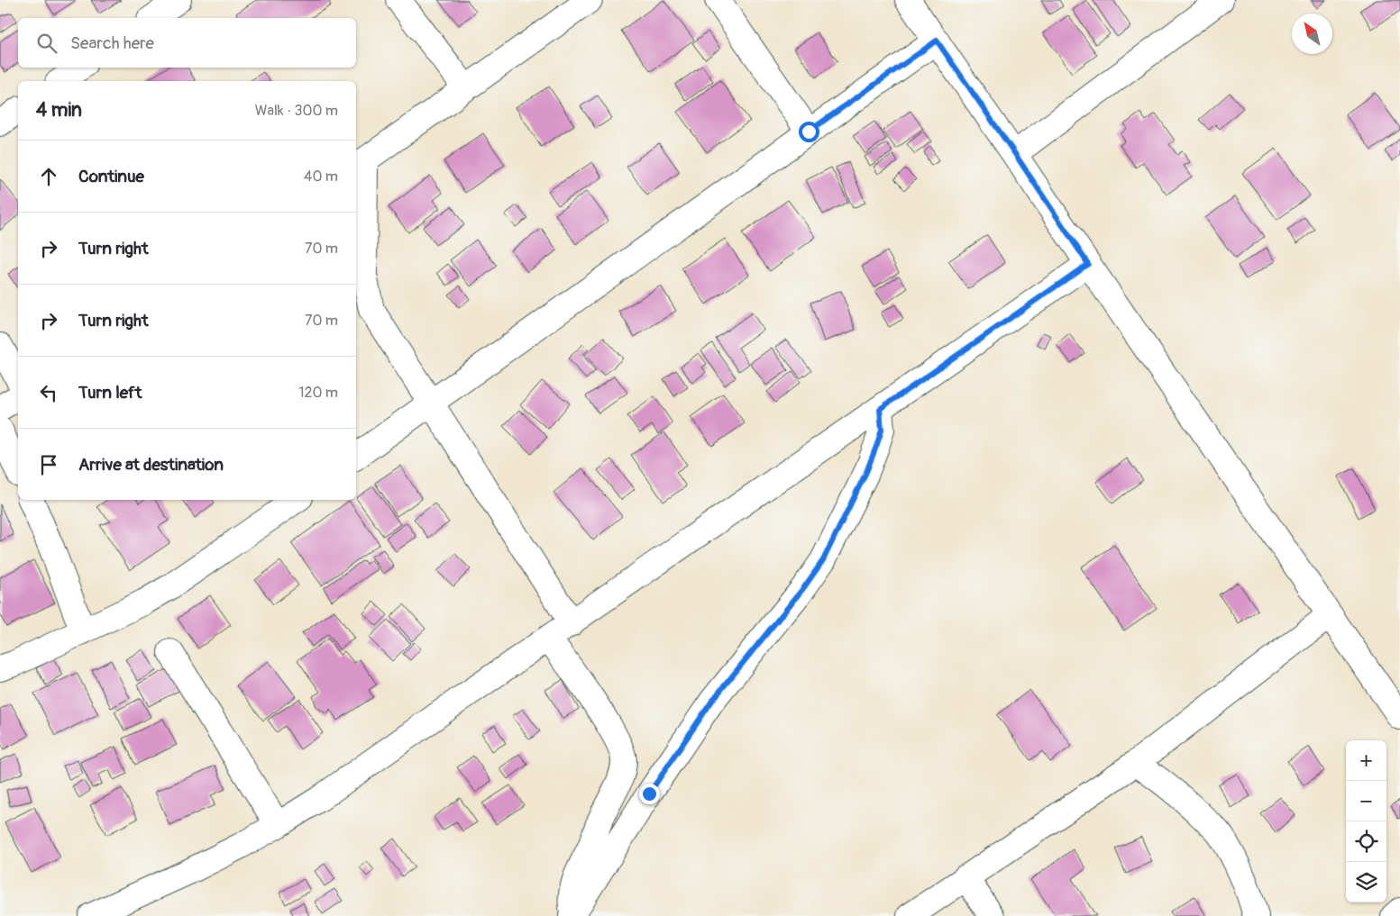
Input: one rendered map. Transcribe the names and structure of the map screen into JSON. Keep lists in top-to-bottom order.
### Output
{
  "north": "top left",
  "page": {
    "search": "Search here",
    "heading": ["4 min", "Walk · 300 m"],
    "list": [
      ["Continue", "40 m"],
      ["Turn right", "70 m"],
      ["Turn right", "70 m"],
      ["Turn left", "120 m"],
      "Arrive at destination"
    ],
    "map_buttons": ["+", "−"]
  }
}
